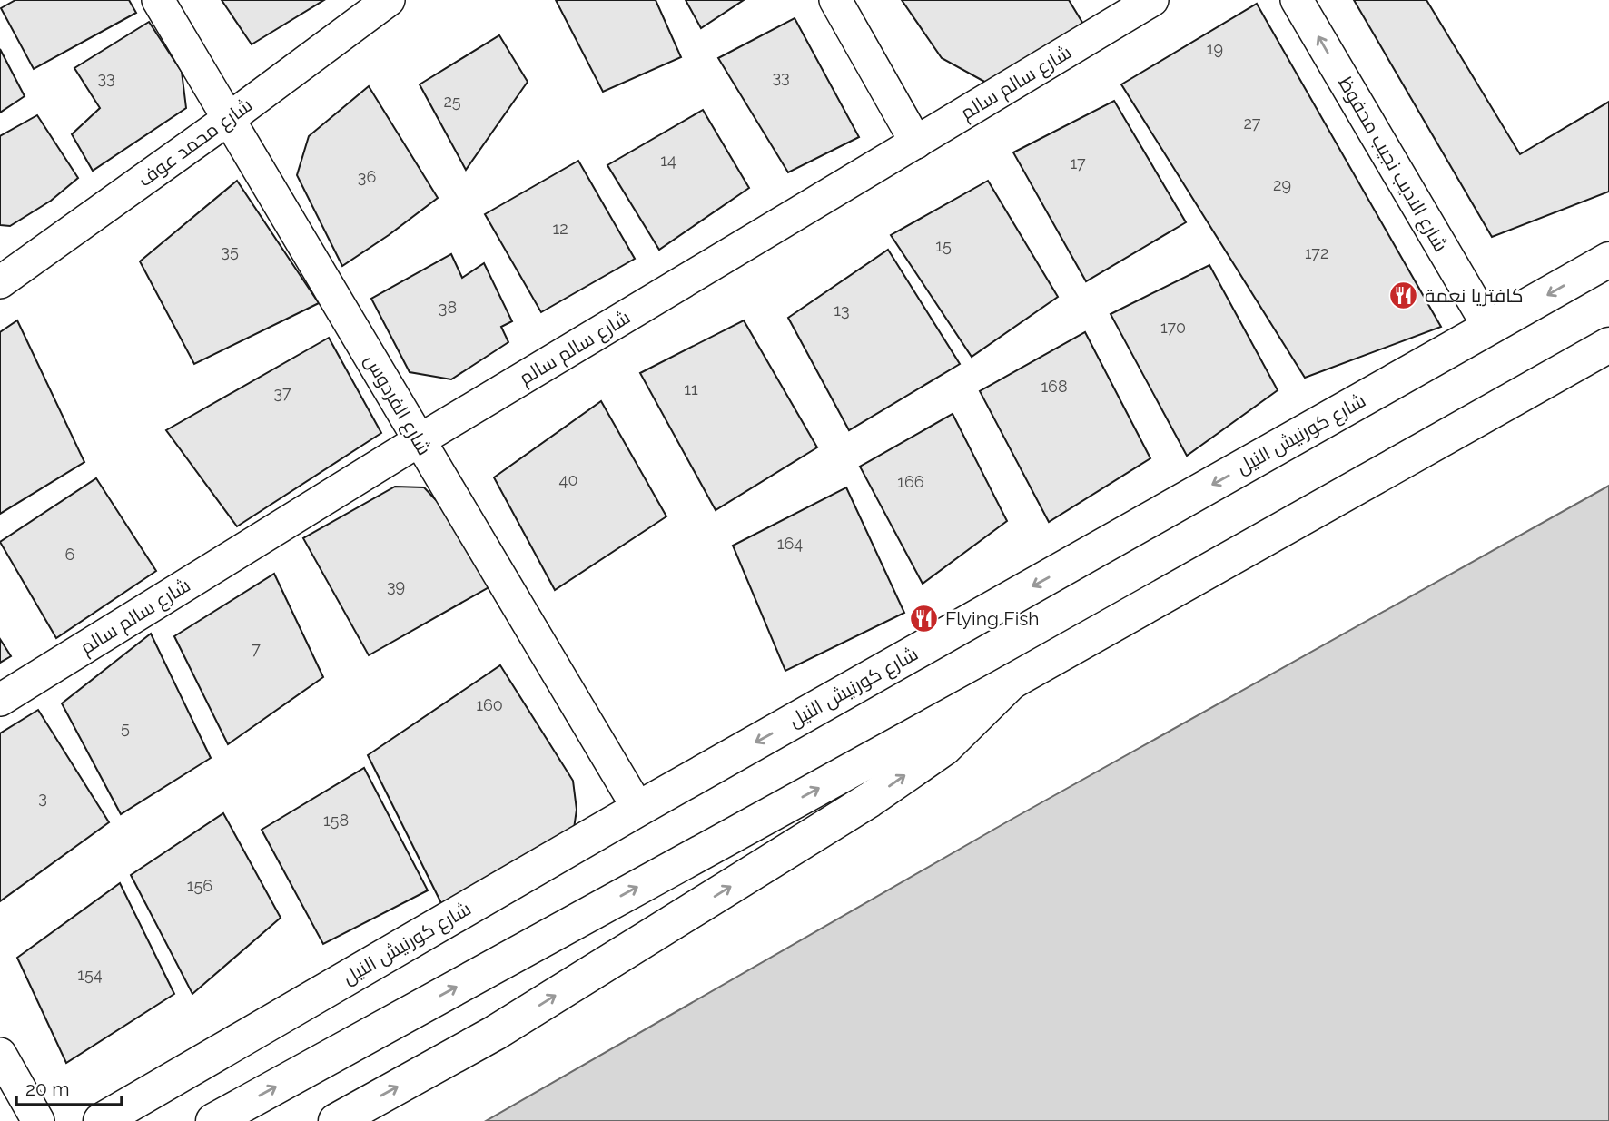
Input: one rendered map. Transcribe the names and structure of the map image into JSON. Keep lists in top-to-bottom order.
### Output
{
  "streets": {
    "main road": ["شارع كورنيش النيل"],
    "street": [
      "شارع سالم سالم",
      "شارع محمد عوف",
      "شارع الاديب نجيب محفوظ",
      "شارع الفردوس"
    ]
  },
  "crossings": [
    ["شارع سالم سالم", "شارع الفردوس"],
    ["شارع محمد عوف", "شارع الفردوس"],
    ["شارع الاديب نجيب محفوظ", "شارع كورنيش النيل"],
    ["شارع الفردوس", "شارع كورنيش النيل"]
  ],
  "one_way": ["شارع الاديب نجيب محفوظ"],
  "places": {
    "restaurant": ["كافتريا نعمة", "Flying Fish"]
  },
  "house_numbers": [
    "19",
    "33",
    "33",
    "25",
    "27",
    "14",
    "17",
    "36",
    "29",
    "12",
    "15",
    "35",
    "172",
    "38",
    "13",
    "170",
    "168",
    "11",
    "37",
    "40",
    "166",
    "164",
    "6",
    "39",
    "7",
    "160",
    "5",
    "3",
    "158",
    "156",
    "154"
  ],
  "scale_bar": "20 m"
}
